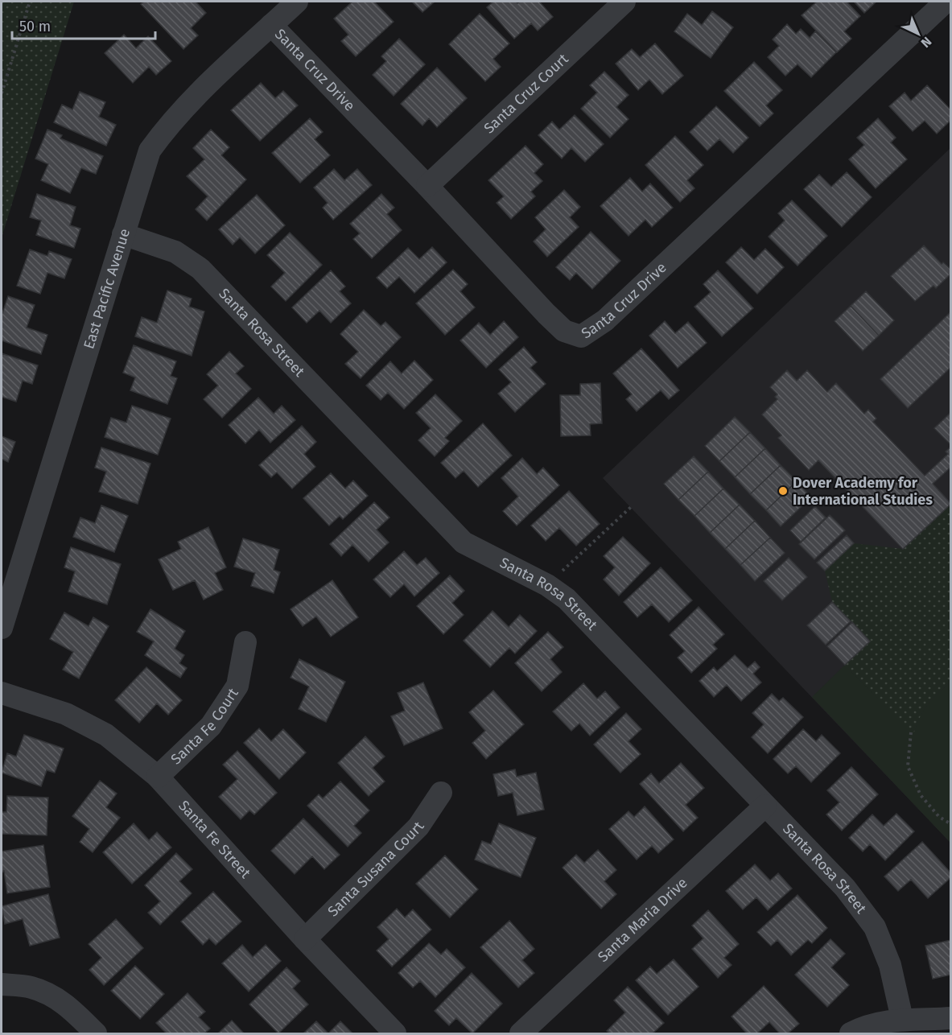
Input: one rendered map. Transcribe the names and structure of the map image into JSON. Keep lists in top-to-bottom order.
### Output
{
  "streets": {
    "street": [
      "Santa Cruz Drive",
      "Santa Cruz Court",
      "East Pacific Avenue",
      "Santa Rosa Street",
      "Santa Fe Court",
      "Santa Fe Street",
      "Santa Susana Court",
      "Santa Maria Drive"
    ]
  },
  "crossings": [
    ["Santa Cruz Drive", "Santa Cruz Court"],
    ["Santa Cruz Drive", "East Pacific Avenue"],
    ["East Pacific Avenue", "Santa Rosa Street"],
    ["Santa Rosa Street", "Santa Maria Drive"],
    ["Santa Fe Court", "Santa Fe Street"],
    ["Santa Fe Street", "Santa Susana Court"]
  ],
  "places": ["Dover Academy for International Studies"],
  "scale_bar": "50 m",
  "north": "bottom right"
}
